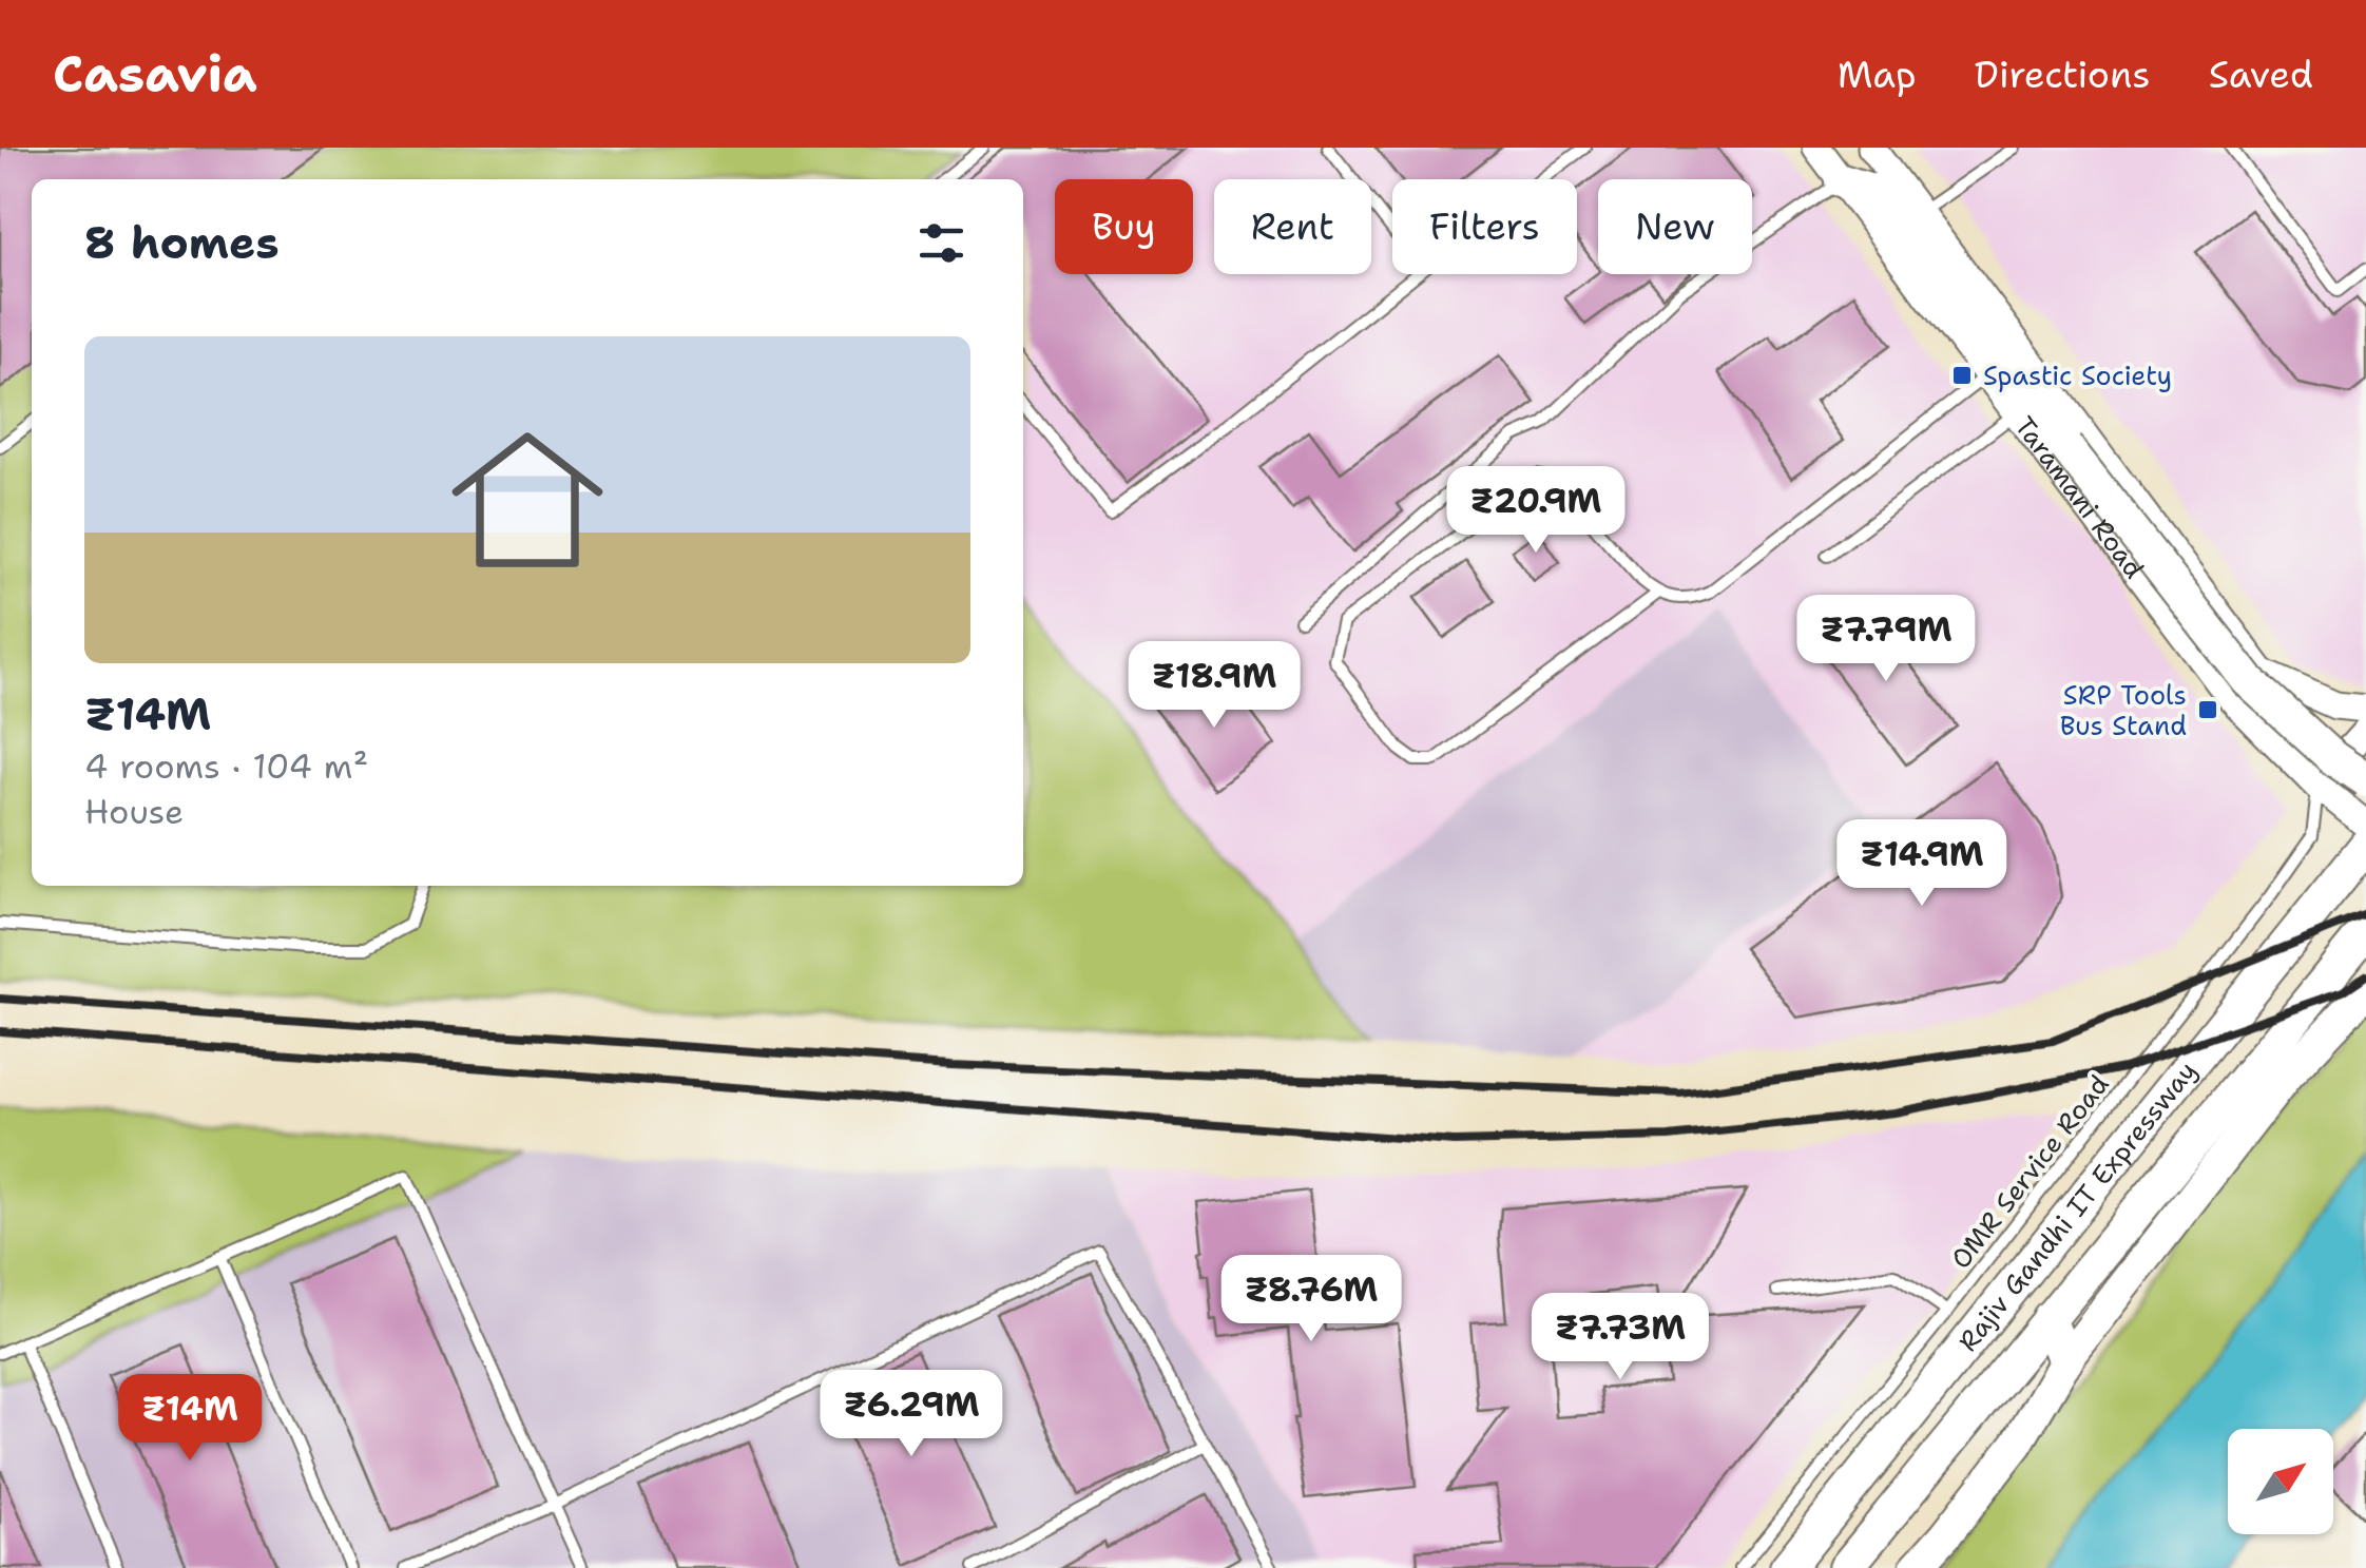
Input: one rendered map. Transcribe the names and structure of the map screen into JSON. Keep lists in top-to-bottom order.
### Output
{
  "streets": {
    "main road": ["Rajiv Gandhi IT Expressway"],
    "street": ["Taramani Road"],
    "lane": ["OMR Service Road"]
  },
  "crossings": [
    ["Taramani Road", "OMR Service Road"]
  ],
  "places": {
    "transit": ["Spastic Society", "SRP Tools Bus Stand"]
  },
  "north": "top right",
  "page": {
    "header": "Casavia",
    "nav": ["Map", "Directions", "Saved"],
    "chip": [
      "Buy",
      "Rent",
      "Filters",
      "New"
    ],
    "heading": "8 homes",
    "list": [
      {
        "name": "₹14M",
        "note": "4 rooms · 104 m² · House"
      }
    ],
    "price": [
      "₹20.9M",
      "₹7.79M",
      "₹18.9M",
      "₹14.9M",
      "₹8.76M",
      "₹7.73M",
      "₹6.29M",
      "₹14M"
    ]
  }
}
